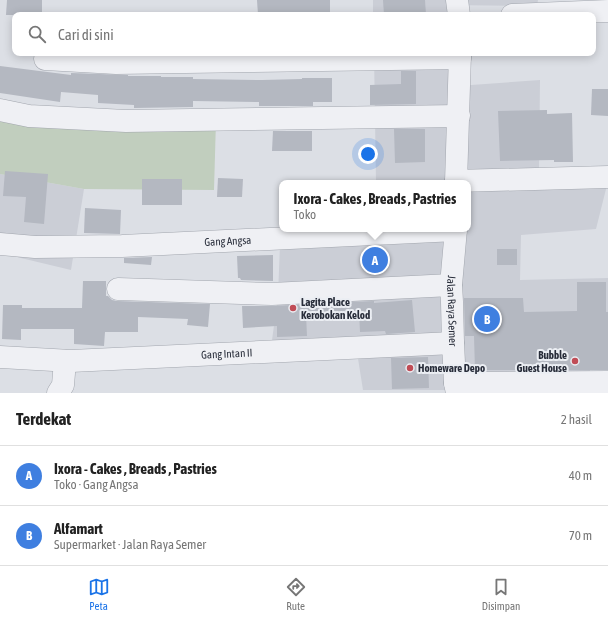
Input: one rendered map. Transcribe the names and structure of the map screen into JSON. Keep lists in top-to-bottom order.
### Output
{
  "streets": {
    "street": ["Gang Angsa", "Jalan Raya Semer", "Gang Intan II"]
  },
  "crossings": [
    ["Jalan Raya Semer", "Gang Intan II"]
  ],
  "places": ["Lagita Place Kerobokan Kelod", "Bubble Guest House", "Homeware Depo"],
  "page": {
    "search": "Cari di sini",
    "popup": ["Ixora - Cakes , Breads , Pastries", "Toko"],
    "pins": ["A", "B"],
    "heading": ["Terdekat", "2 hasil"],
    "list": [
      {
        "mark": "A",
        "name": "Ixora - Cakes , Breads , Pastries",
        "note": "Toko · Gang Angsa",
        "value": "40 m"
      },
      {
        "mark": "B",
        "name": "Alfamart",
        "note": "Supermarket · Jalan Raya Semer",
        "value": "70 m"
      }
    ],
    "nav": ["Peta", "Rute", "Disimpan"]
  }
}
